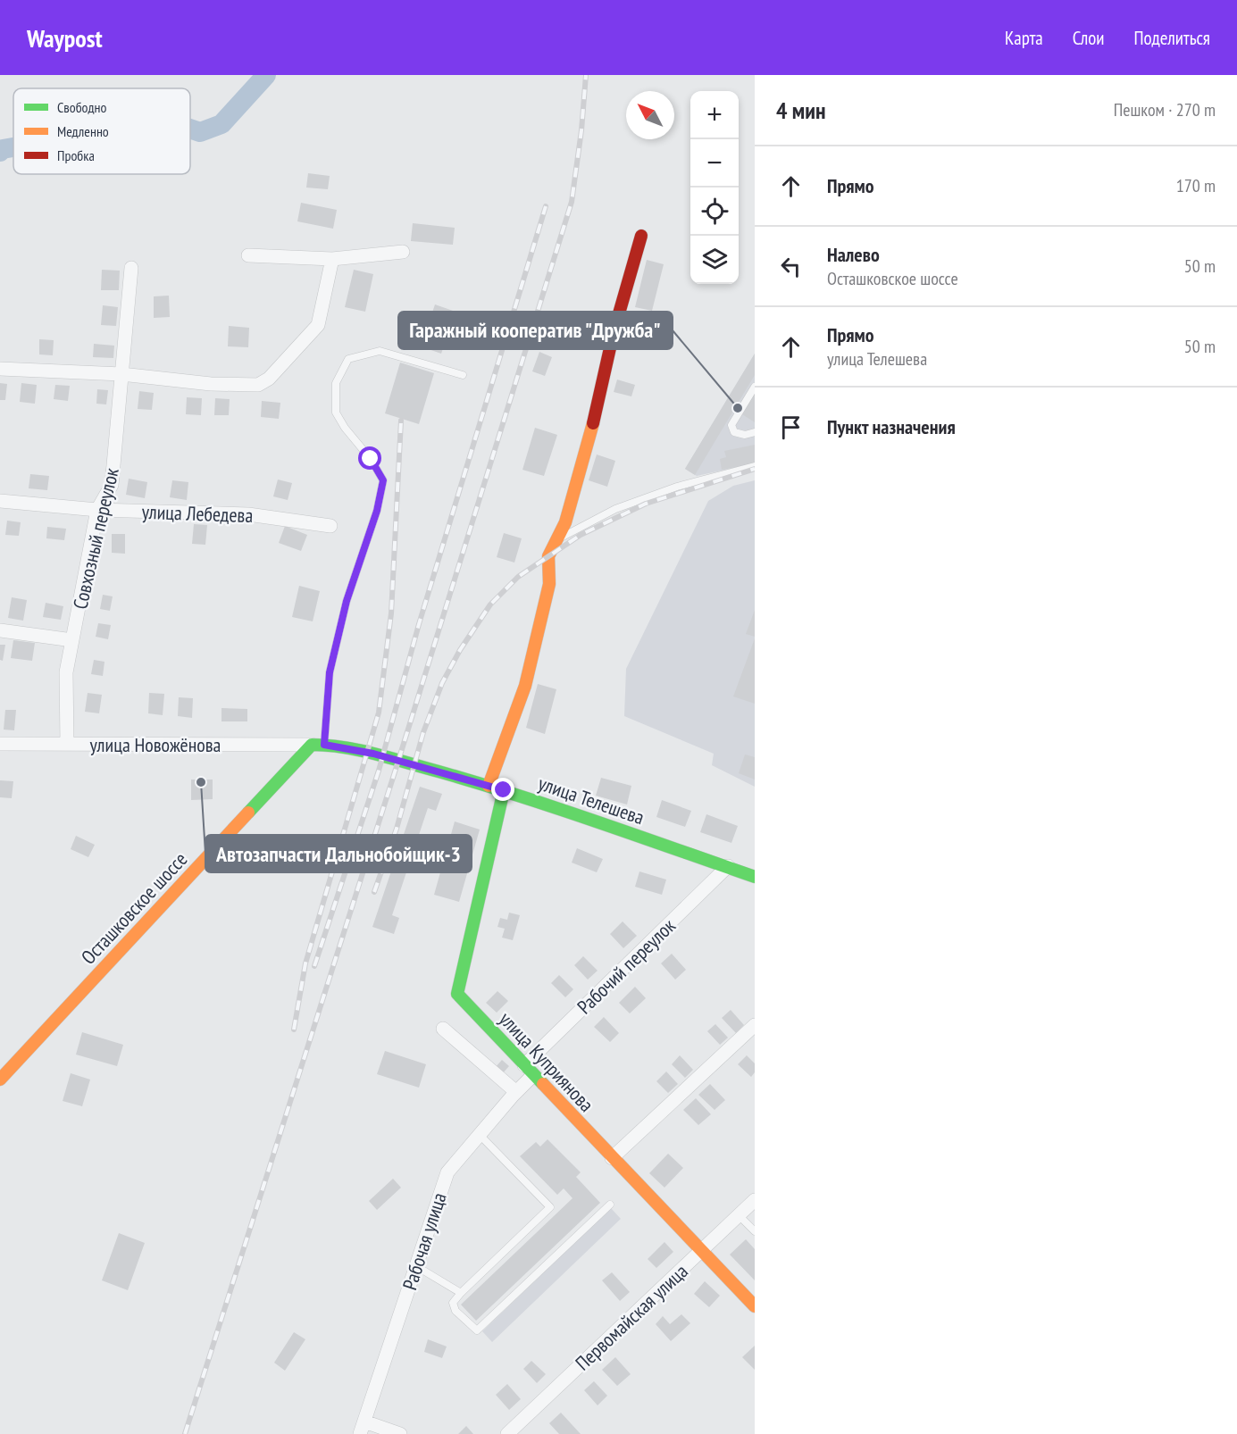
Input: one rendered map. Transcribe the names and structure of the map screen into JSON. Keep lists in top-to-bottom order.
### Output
{
  "streets": {
    "street": [
      "улица Лебедева",
      "Совхозный переулок",
      "улица Новожёнова",
      "улица Телешева",
      "Осташковское шоссе",
      "Рабочий переулок",
      "улица Куприянова",
      "Рабочая улица",
      "Первомайская улица"
    ]
  },
  "crossings": [
    ["улица Лебедева", "Совхозный переулок"],
    ["Совхозный переулок", "улица Новожёнова"],
    ["улица Новожёнова", "улица Телешева"],
    ["улица Новожёнова", "Осташковское шоссе"],
    ["улица Телешева", "Осташковское шоссе"],
    ["улица Телешева", "Рабочий переулок"],
    ["улица Телешева", "улица Куприянова"],
    ["Рабочий переулок", "улица Куприянова"],
    ["Рабочий переулок", "Рабочая улица"],
    ["улица Куприянова", "Рабочая улица"],
    ["улица Куприянова", "Первомайская улица"]
  ],
  "places": ["Гаражный кооператив \"Дружба\"", "Автозапчасти Дальнобойщик-3"],
  "legend": ["Свободно", "Медленно", "Пробка"],
  "north": "top left",
  "page": {
    "header": "Waypost",
    "nav": ["Карта", "Слои", "Поделиться"],
    "heading": ["4 мин", "Пешком · 270 m"],
    "map_buttons": ["+", "−"],
    "list": [
      ["Прямо", "170 m"],
      ["Налево", "Осташковское шоссе", "50 m"],
      ["Прямо", "улица Телешева", "50 m"],
      "Пункт назначения"
    ]
  }
}
